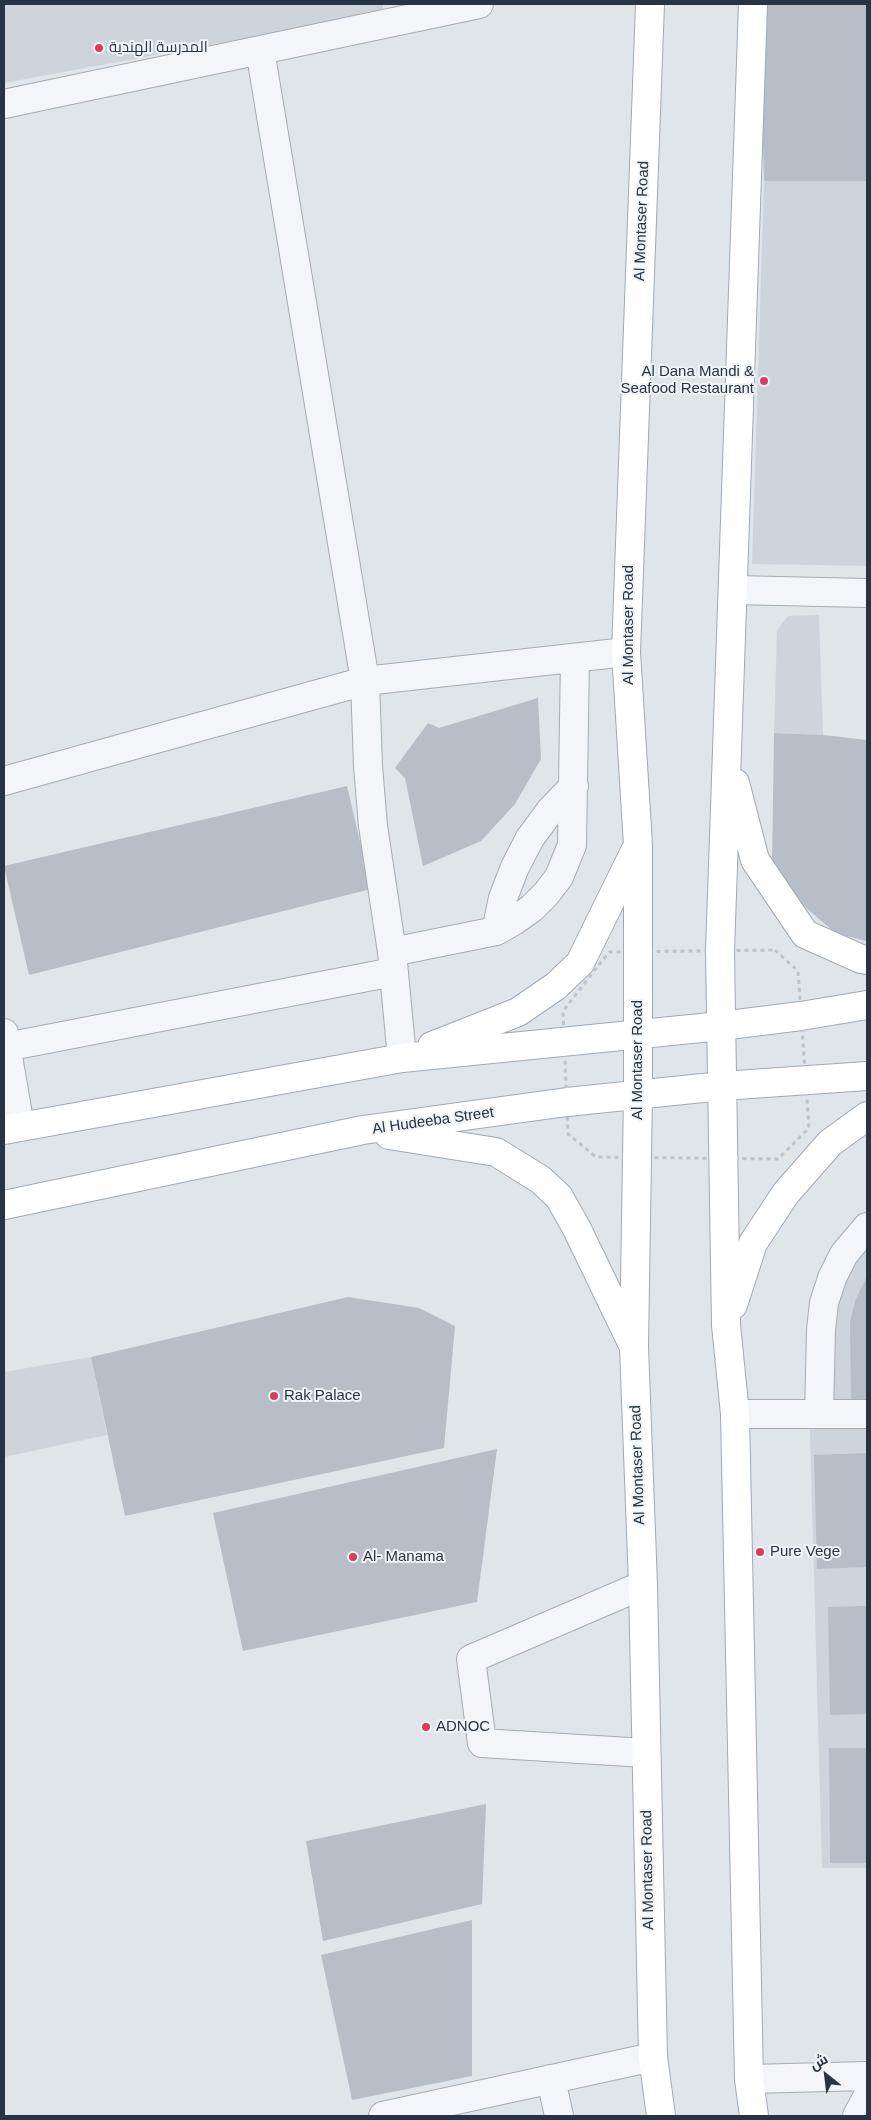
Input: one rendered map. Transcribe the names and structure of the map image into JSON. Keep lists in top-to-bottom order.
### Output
{
  "streets": {
    "main road": ["Al Montaser Road", "Al Hudeeba Street"]
  },
  "crossings": [
    ["Al Montaser Road", "Al Hudeeba Street"]
  ],
  "places": [
    "المدرسة الهندية",
    "Al Dana Mandi & Seafood Restaurant",
    "Rak Palace",
    "Pure Vege",
    "Al- Manama",
    "ADNOC"
  ],
  "north": "top left"
}
